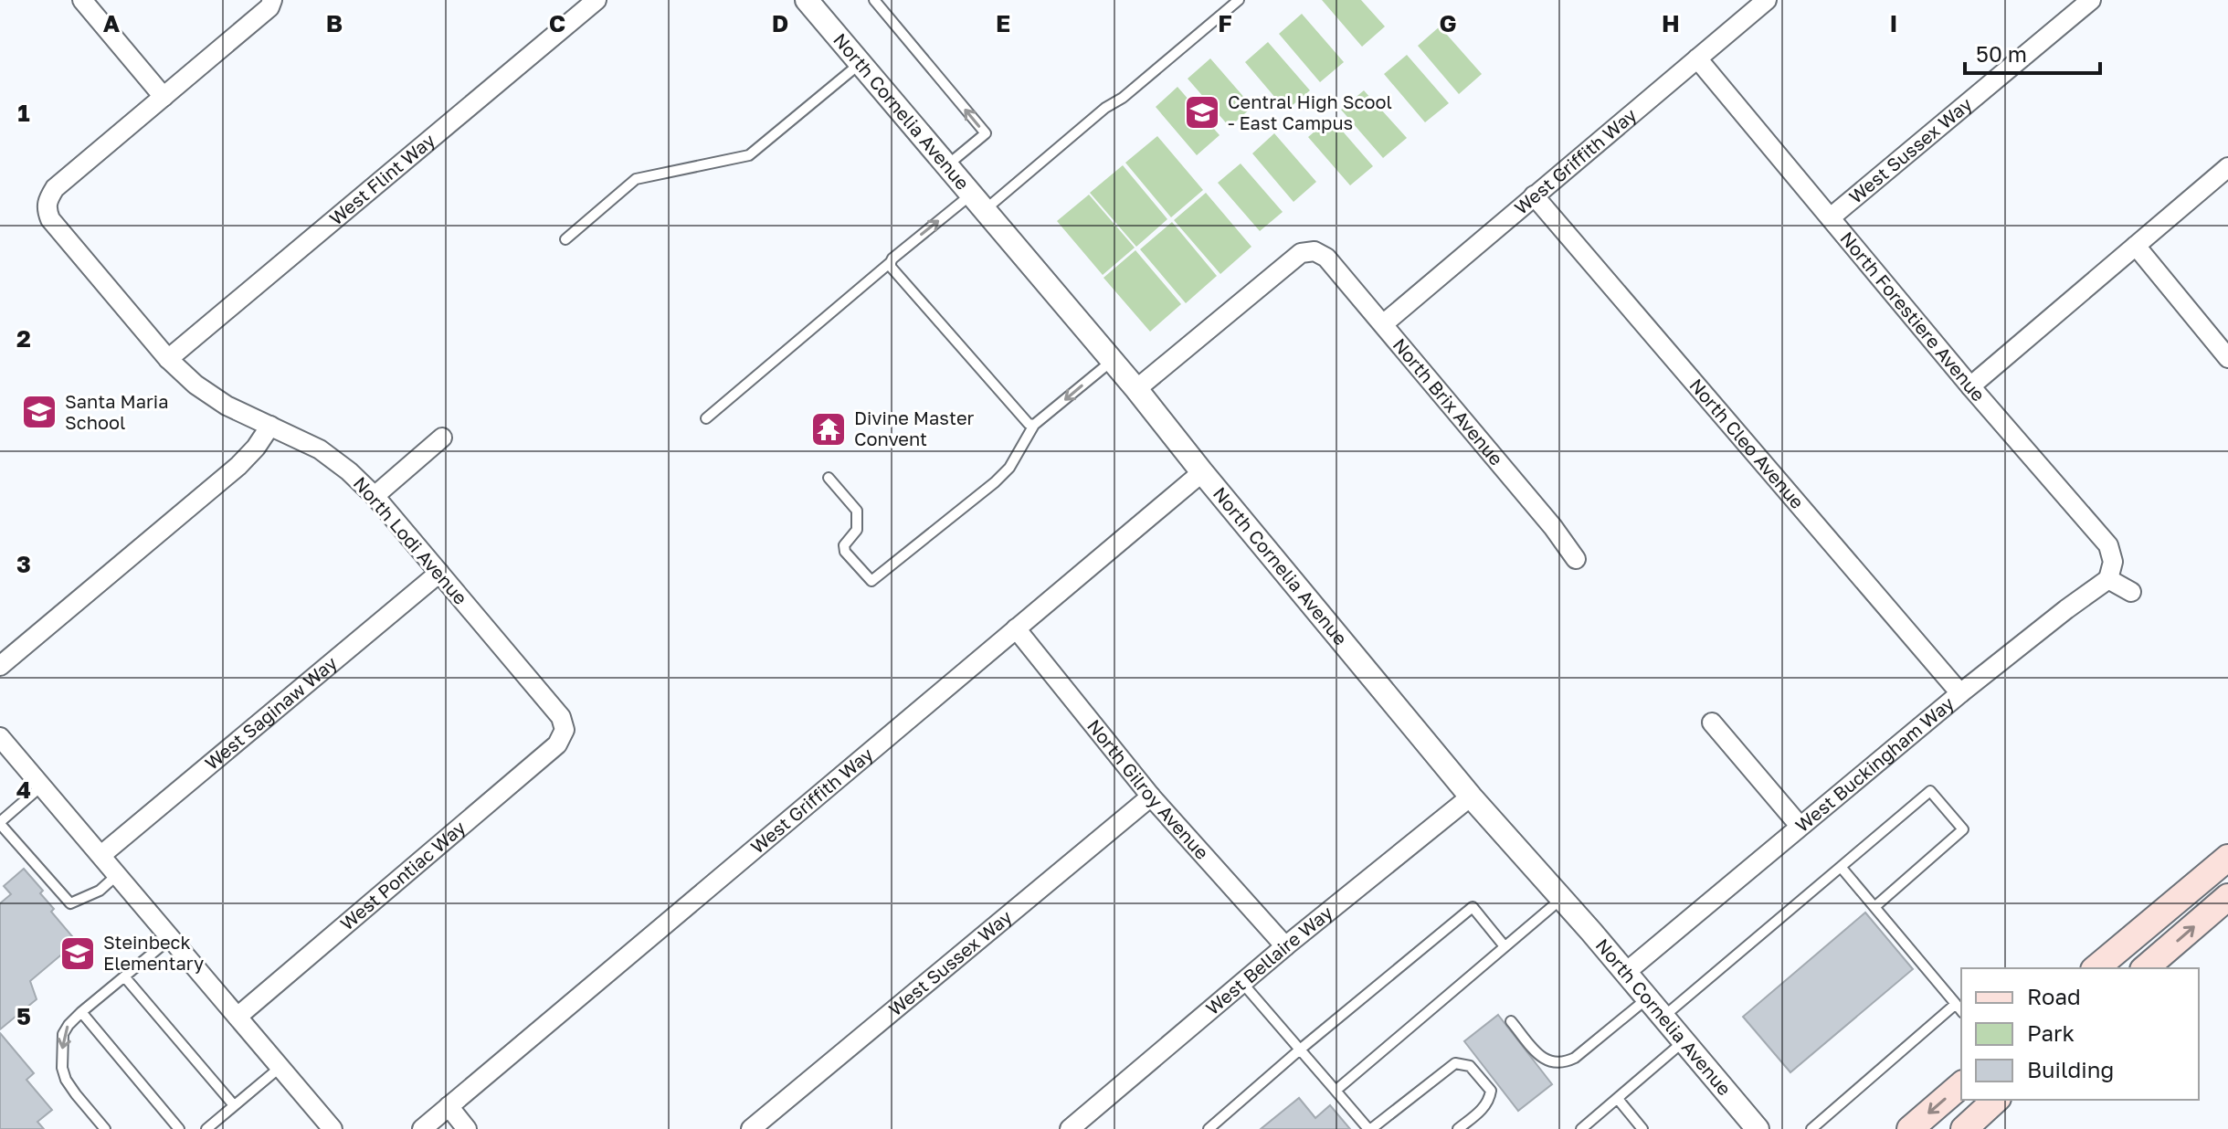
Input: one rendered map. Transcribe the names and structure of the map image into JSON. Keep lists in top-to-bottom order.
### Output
{
  "streets": {
    "street": [
      "North Cornelia Avenue",
      "West Sussex Way",
      "West Griffith Way",
      "West Flint Way",
      "North Forestiere Avenue",
      "North Brix Avenue",
      "North Cleo Avenue",
      "North Lodi Avenue",
      "West Saginaw Way",
      "West Buckingham Way",
      "North Gilroy Avenue",
      "West Pontiac Way",
      "West Bellaire Way"
    ]
  },
  "crossings": [
    ["North Cornelia Avenue", "West Griffith Way"],
    ["North Cornelia Avenue", "North Brix Avenue"],
    ["North Cornelia Avenue", "West Buckingham Way"],
    ["North Cornelia Avenue", "West Bellaire Way"],
    ["West Sussex Way", "North Forestiere Avenue"],
    ["West Sussex Way", "North Gilroy Avenue"],
    ["West Griffith Way", "North Forestiere Avenue"],
    ["West Griffith Way", "North Brix Avenue"],
    ["West Griffith Way", "North Cleo Avenue"],
    ["West Griffith Way", "North Gilroy Avenue"],
    ["West Flint Way", "North Lodi Avenue"],
    ["North Forestiere Avenue", "West Buckingham Way"],
    ["North Cleo Avenue", "West Buckingham Way"],
    ["North Lodi Avenue", "West Saginaw Way"],
    ["North Lodi Avenue", "West Pontiac Way"],
    ["North Gilroy Avenue", "West Bellaire Way"]
  ],
  "places": {
    "school or university": ["Central High Scool - East Campus", "Santa Maria School", "Steinbeck Elementary"],
    "temple": ["Divine Master Convent"]
  },
  "legend": ["Road", "Park", "Building"],
  "scale_bar": "50 m",
  "grid": {
    "columns": [
      "A",
      "B",
      "C",
      "D",
      "E",
      "F",
      "G",
      "H",
      "I"
    ],
    "rows": [
      "1",
      "2",
      "3",
      "4",
      "5"
    ]
  }
}
